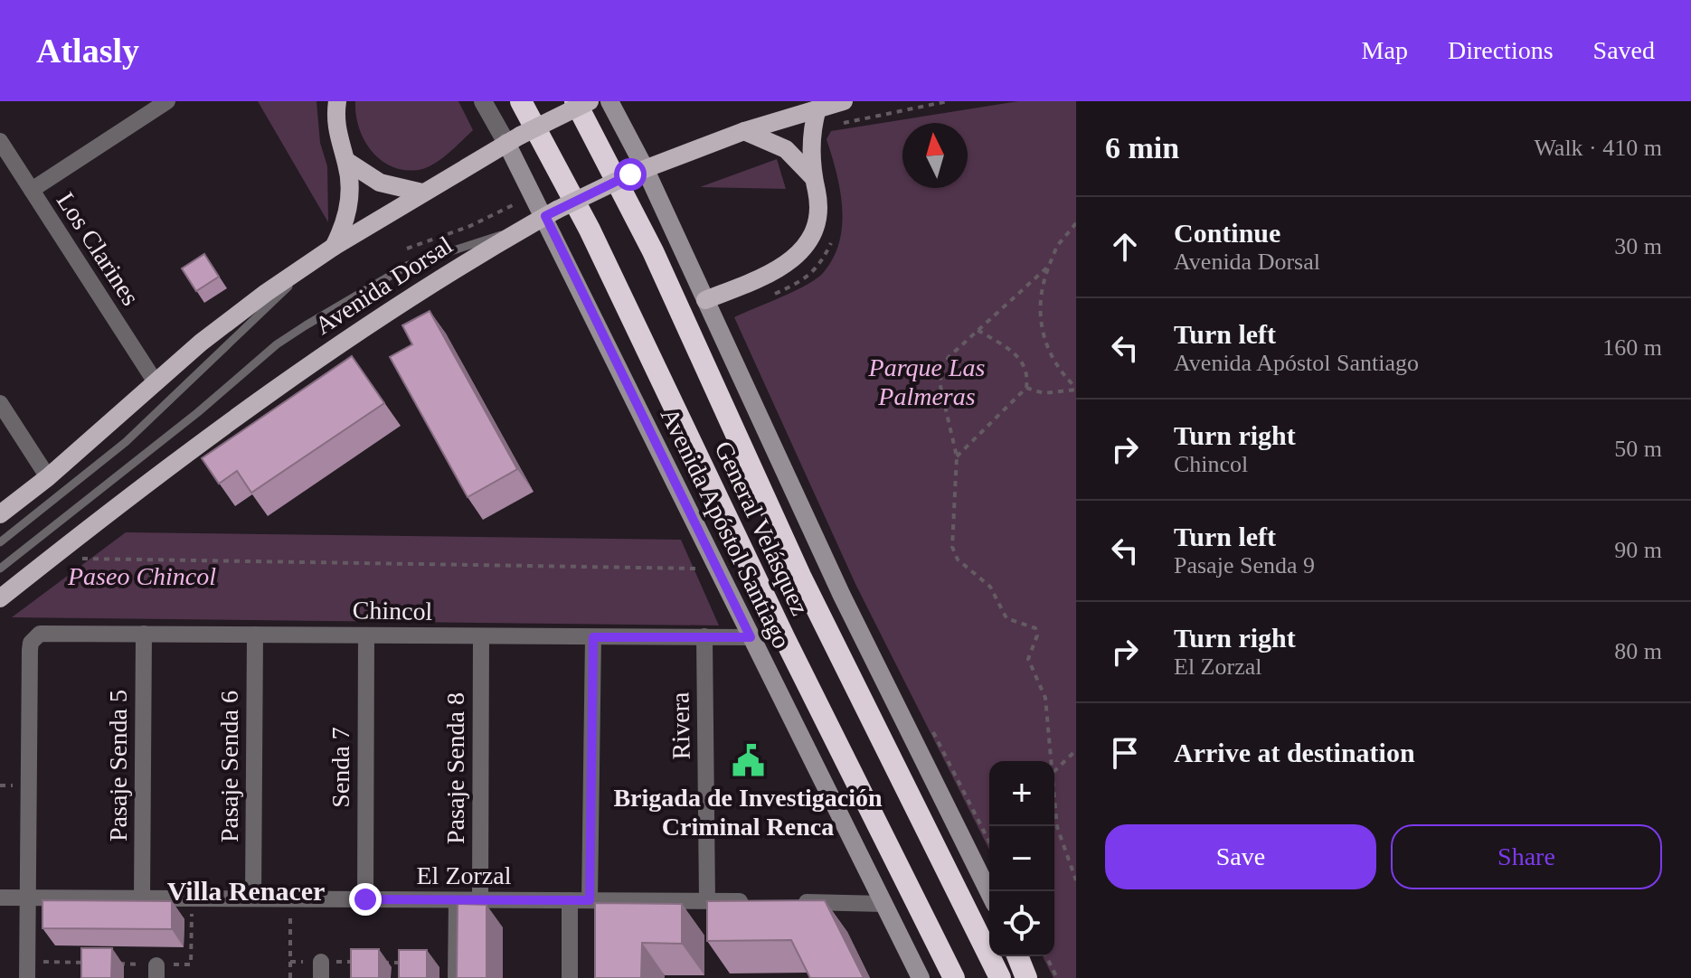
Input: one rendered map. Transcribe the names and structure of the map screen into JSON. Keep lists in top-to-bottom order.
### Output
{
  "streets": {
    "highway": ["General Velásquez"],
    "main road": ["Avenida Dorsal", "Avenida Apóstol Santiago"],
    "street": [
      "Los Clarines",
      "Chincol",
      "Rivera",
      "Pasaje Senda 5",
      "Pasaje Senda 6",
      "Senda 7",
      "Pasaje Senda 8",
      "El Zorzal"
    ]
  },
  "crossings": [
    ["Avenida Dorsal", "Avenida Apóstol Santiago"],
    ["Avenida Apóstol Santiago", "Chincol"],
    ["Chincol", "Rivera"],
    ["Chincol", "Pasaje Senda 5"],
    ["Chincol", "Pasaje Senda 6"],
    ["Chincol", "Senda 7"],
    ["Chincol", "Pasaje Senda 8"],
    ["Chincol", "El Zorzal"],
    ["Rivera", "El Zorzal"],
    ["Pasaje Senda 5", "El Zorzal"],
    ["Pasaje Senda 6", "El Zorzal"],
    ["Senda 7", "El Zorzal"],
    ["Pasaje Senda 8", "El Zorzal"]
  ],
  "districts": ["Villa Renacer"],
  "parks": ["Parque Las Palmeras", "Paseo Chincol"],
  "places": {
    "public building": ["Brigada de Investigación Criminal Renca"]
  },
  "north": "top",
  "page": {
    "header": "Atlasly",
    "nav": ["Map", "Directions", "Saved"],
    "heading": ["6 min", "Walk · 410 m"],
    "list": [
      ["Continue", "Avenida Dorsal", "30 m"],
      ["Turn left", "Avenida Apóstol Santiago", "160 m"],
      ["Turn right", "Chincol", "50 m"],
      ["Turn left", "Pasaje Senda 9", "90 m"],
      ["Turn right", "El Zorzal", "80 m"],
      "Arrive at destination"
    ],
    "map_buttons": ["+", "−"],
    "buttons": ["Save", "Share"]
  }
}
